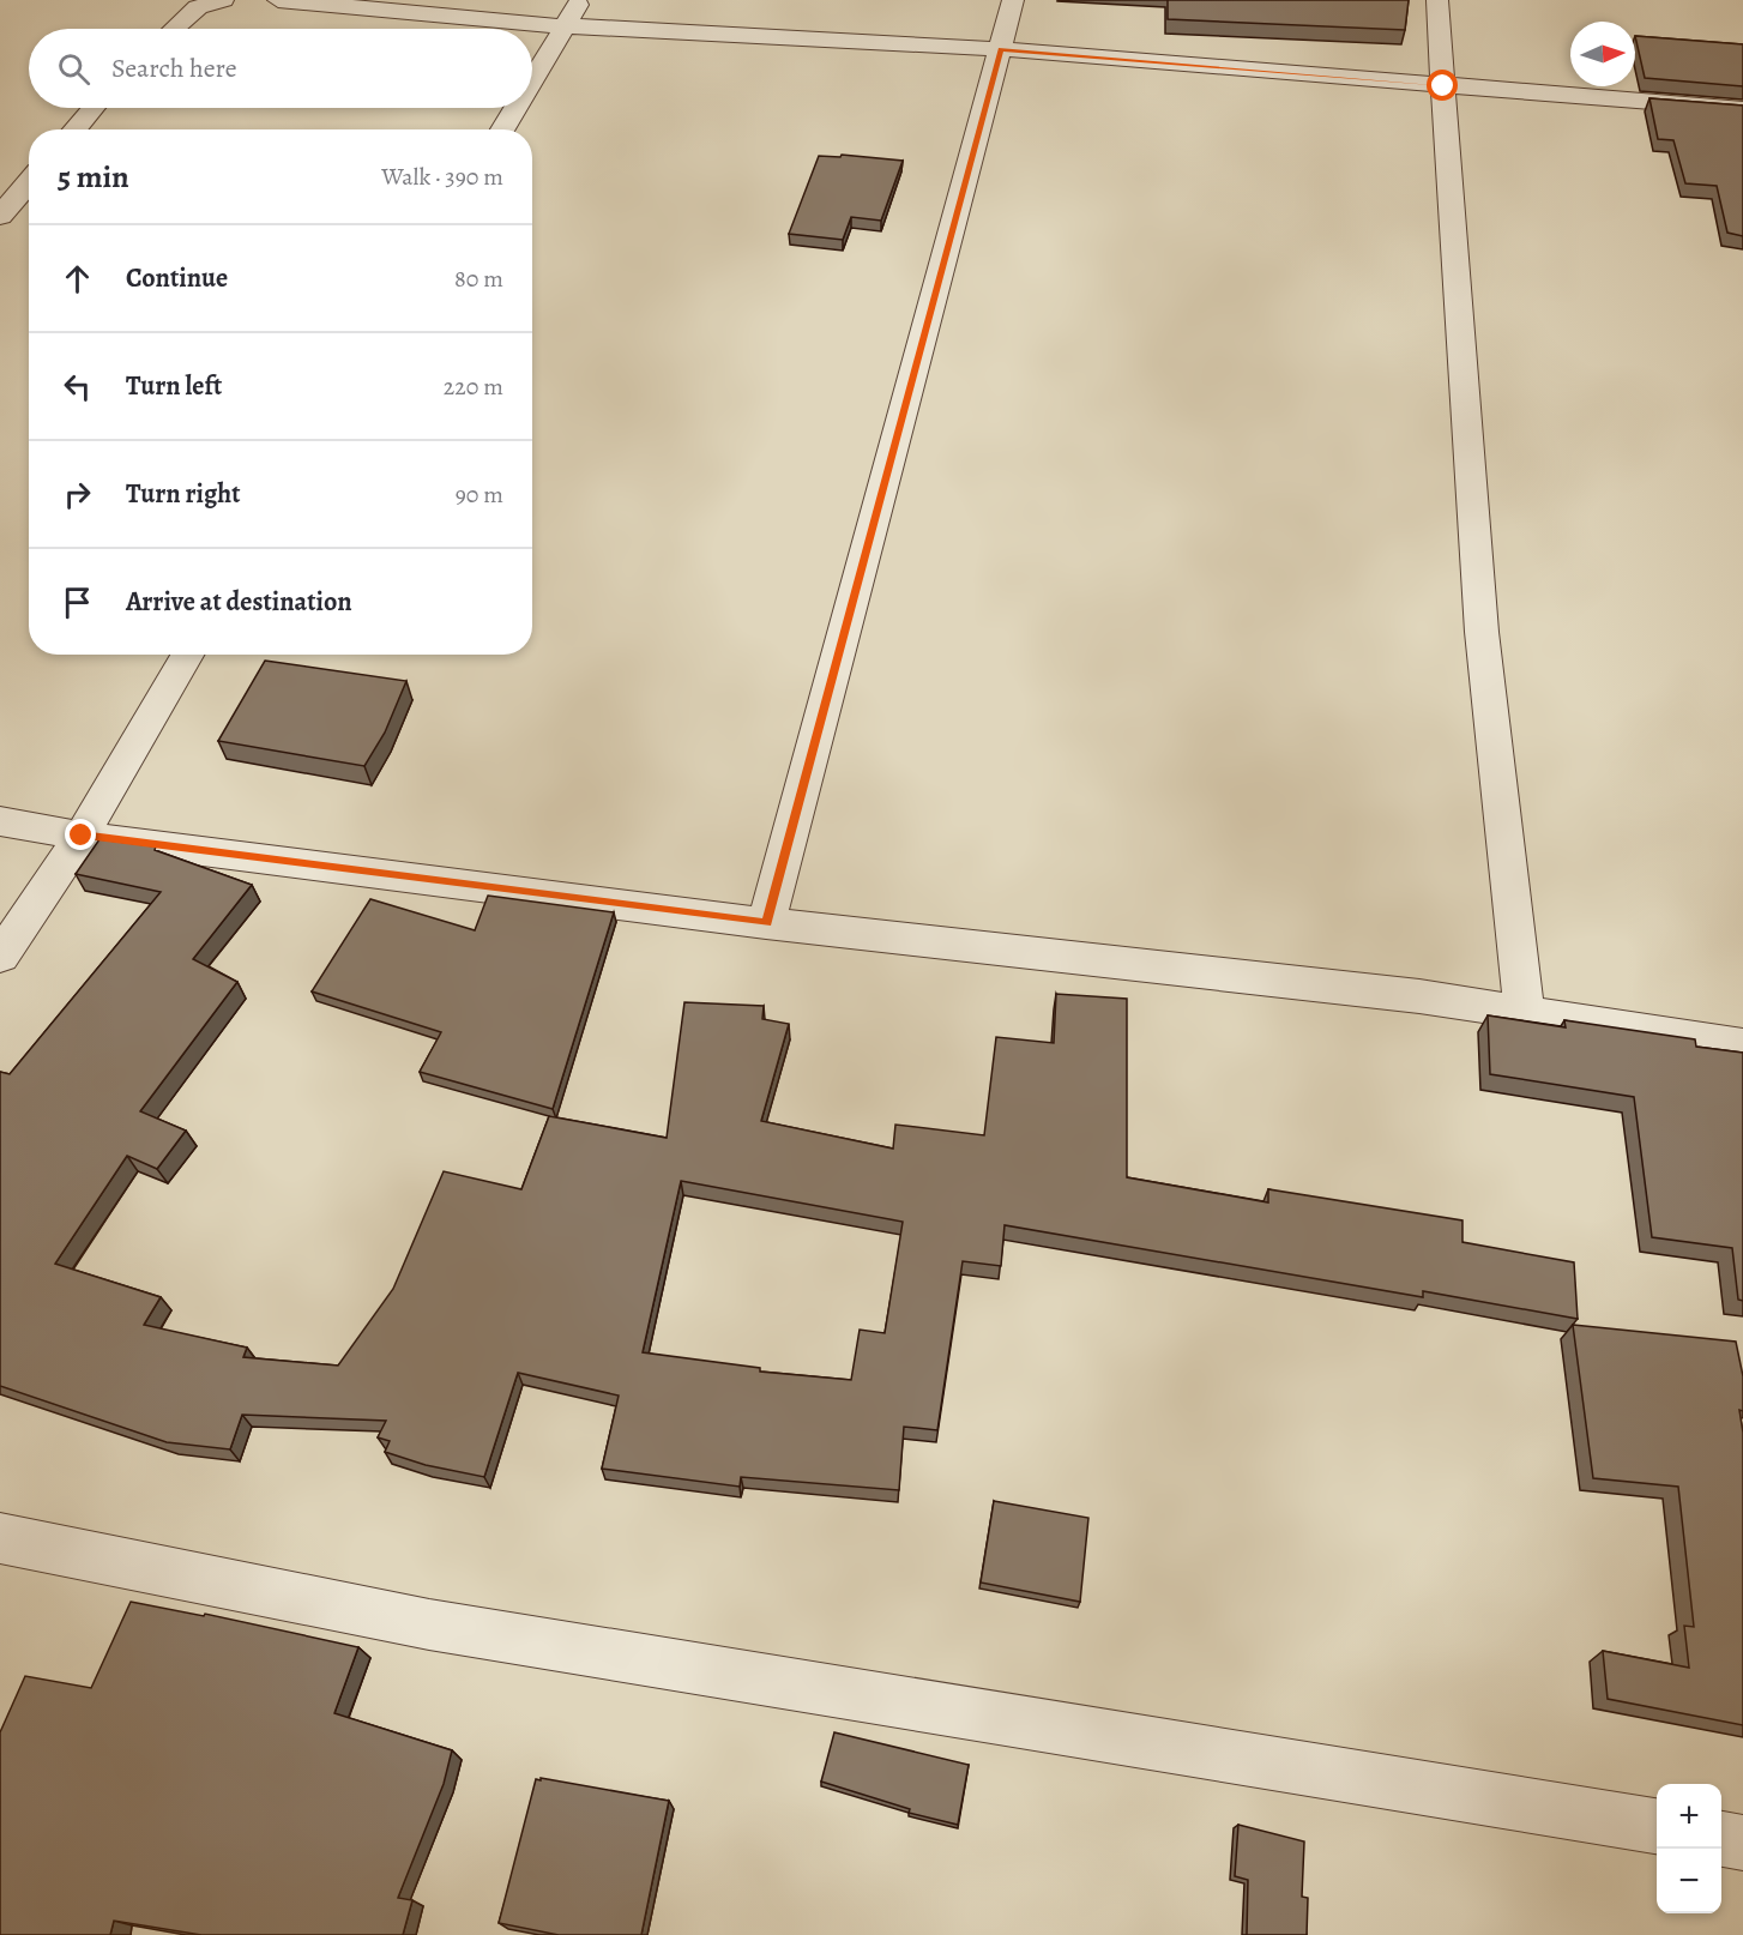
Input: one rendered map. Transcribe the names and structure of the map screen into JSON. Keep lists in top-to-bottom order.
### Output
{
  "north": "right",
  "page": {
    "search": "Search here",
    "heading": ["5 min", "Walk · 390 m"],
    "list": [
      ["Continue", "80 m"],
      ["Turn left", "220 m"],
      ["Turn right", "90 m"],
      "Arrive at destination"
    ],
    "map_buttons": ["+", "−"]
  }
}
